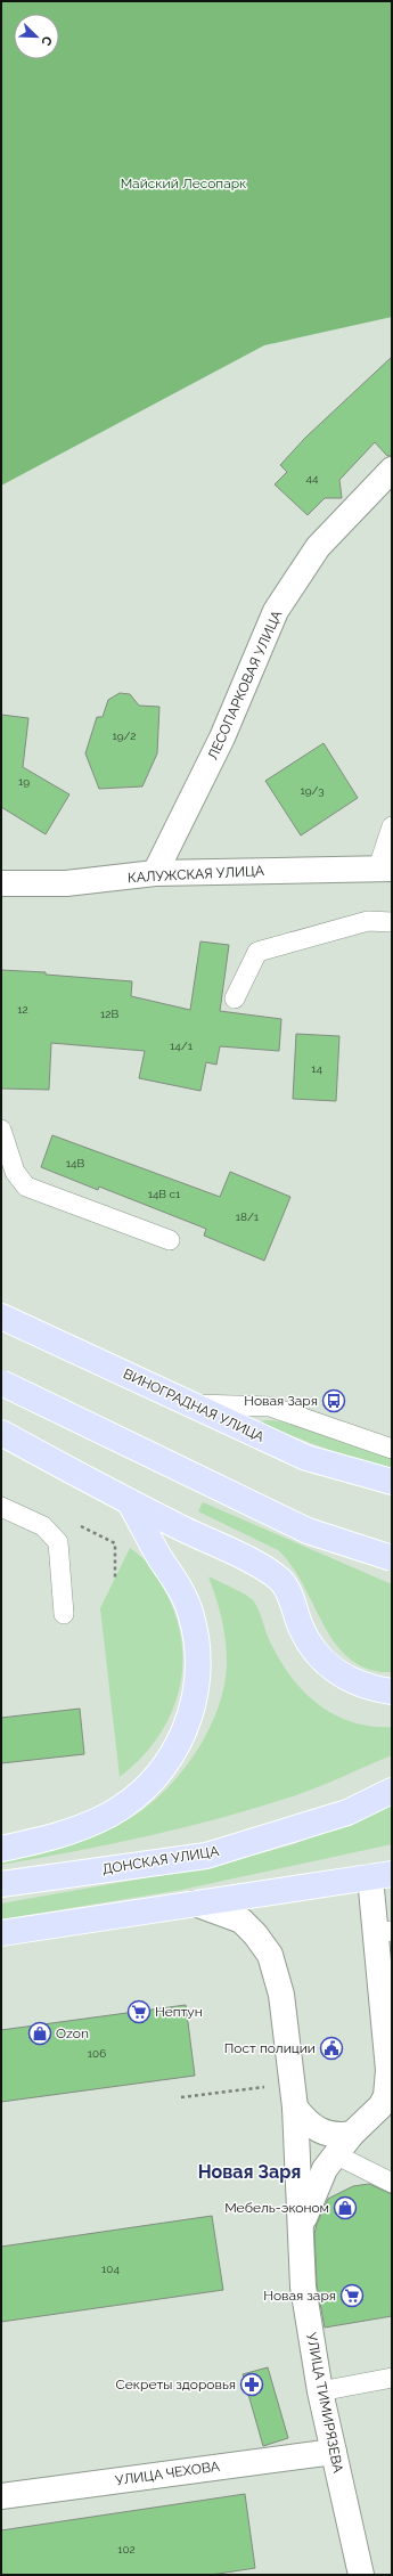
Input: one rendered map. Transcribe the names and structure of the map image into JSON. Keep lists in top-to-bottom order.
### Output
{
  "streets": {
    "main road": ["ВИНОГРАДНАЯ УЛИЦА", "ДОНСКАЯ УЛИЦА"],
    "street": [
      "ЛЕСОПАРКОВАЯ УЛИЦА",
      "КАЛУЖСКАЯ УЛИЦА",
      "УЛИЦА ТИМИРЯЗЕВА",
      "УЛИЦА ЧЕХОВА"
    ]
  },
  "crossings": [
    ["ЛЕСОПАРКОВАЯ УЛИЦА", "КАЛУЖСКАЯ УЛИЦА"],
    ["УЛИЦА ТИМИРЯЗЕВА", "УЛИЦА ЧЕХОВА"]
  ],
  "districts": ["Новая Заря"],
  "parks": ["Майский Лесопарк"],
  "places": {
    "bus stop": ["Новая Заря"],
    "supermarket": ["Нептун", "Новая заря"],
    "shop": ["Ozon", "Мебель-эконом"],
    "public building": ["Пост полиции"],
    "pharmacy": ["Секреты здоровья"]
  },
  "house_numbers": [
    "44",
    "19/2",
    "19",
    "19/3",
    "12",
    "12В",
    "14/1",
    "14",
    "14В",
    "14В с1",
    "18/1",
    "106",
    "104",
    "102"
  ],
  "north": "bottom right"
}
